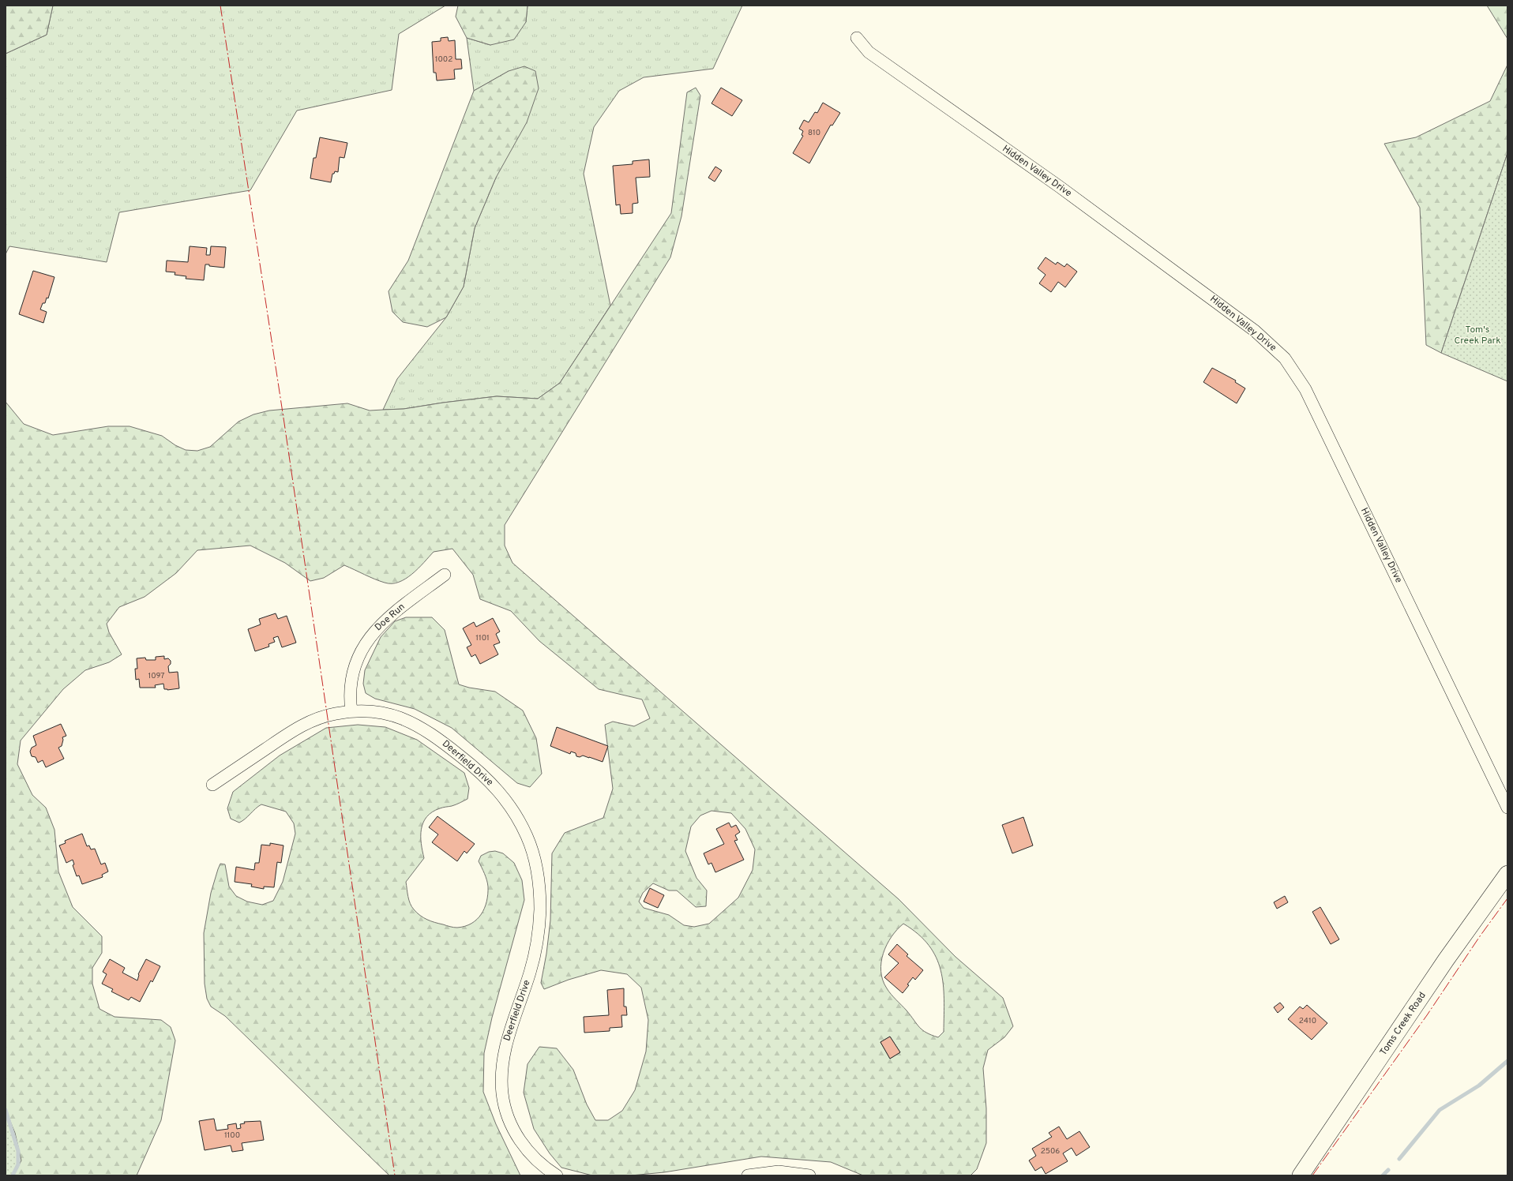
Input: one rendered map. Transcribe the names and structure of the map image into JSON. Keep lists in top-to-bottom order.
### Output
{
  "streets": {
    "street": [
      "Hidden Valley Drive",
      "Doe Run",
      "Deerfield Drive",
      "Toms Creek Road"
    ]
  },
  "crossings": [
    ["Doe Run", "Deerfield Drive"]
  ],
  "parks": ["Tom's Creek Park"],
  "house_numbers": [
    "1002",
    "810",
    "1101",
    "1097",
    "2410",
    "1100",
    "2506"
  ]
}
